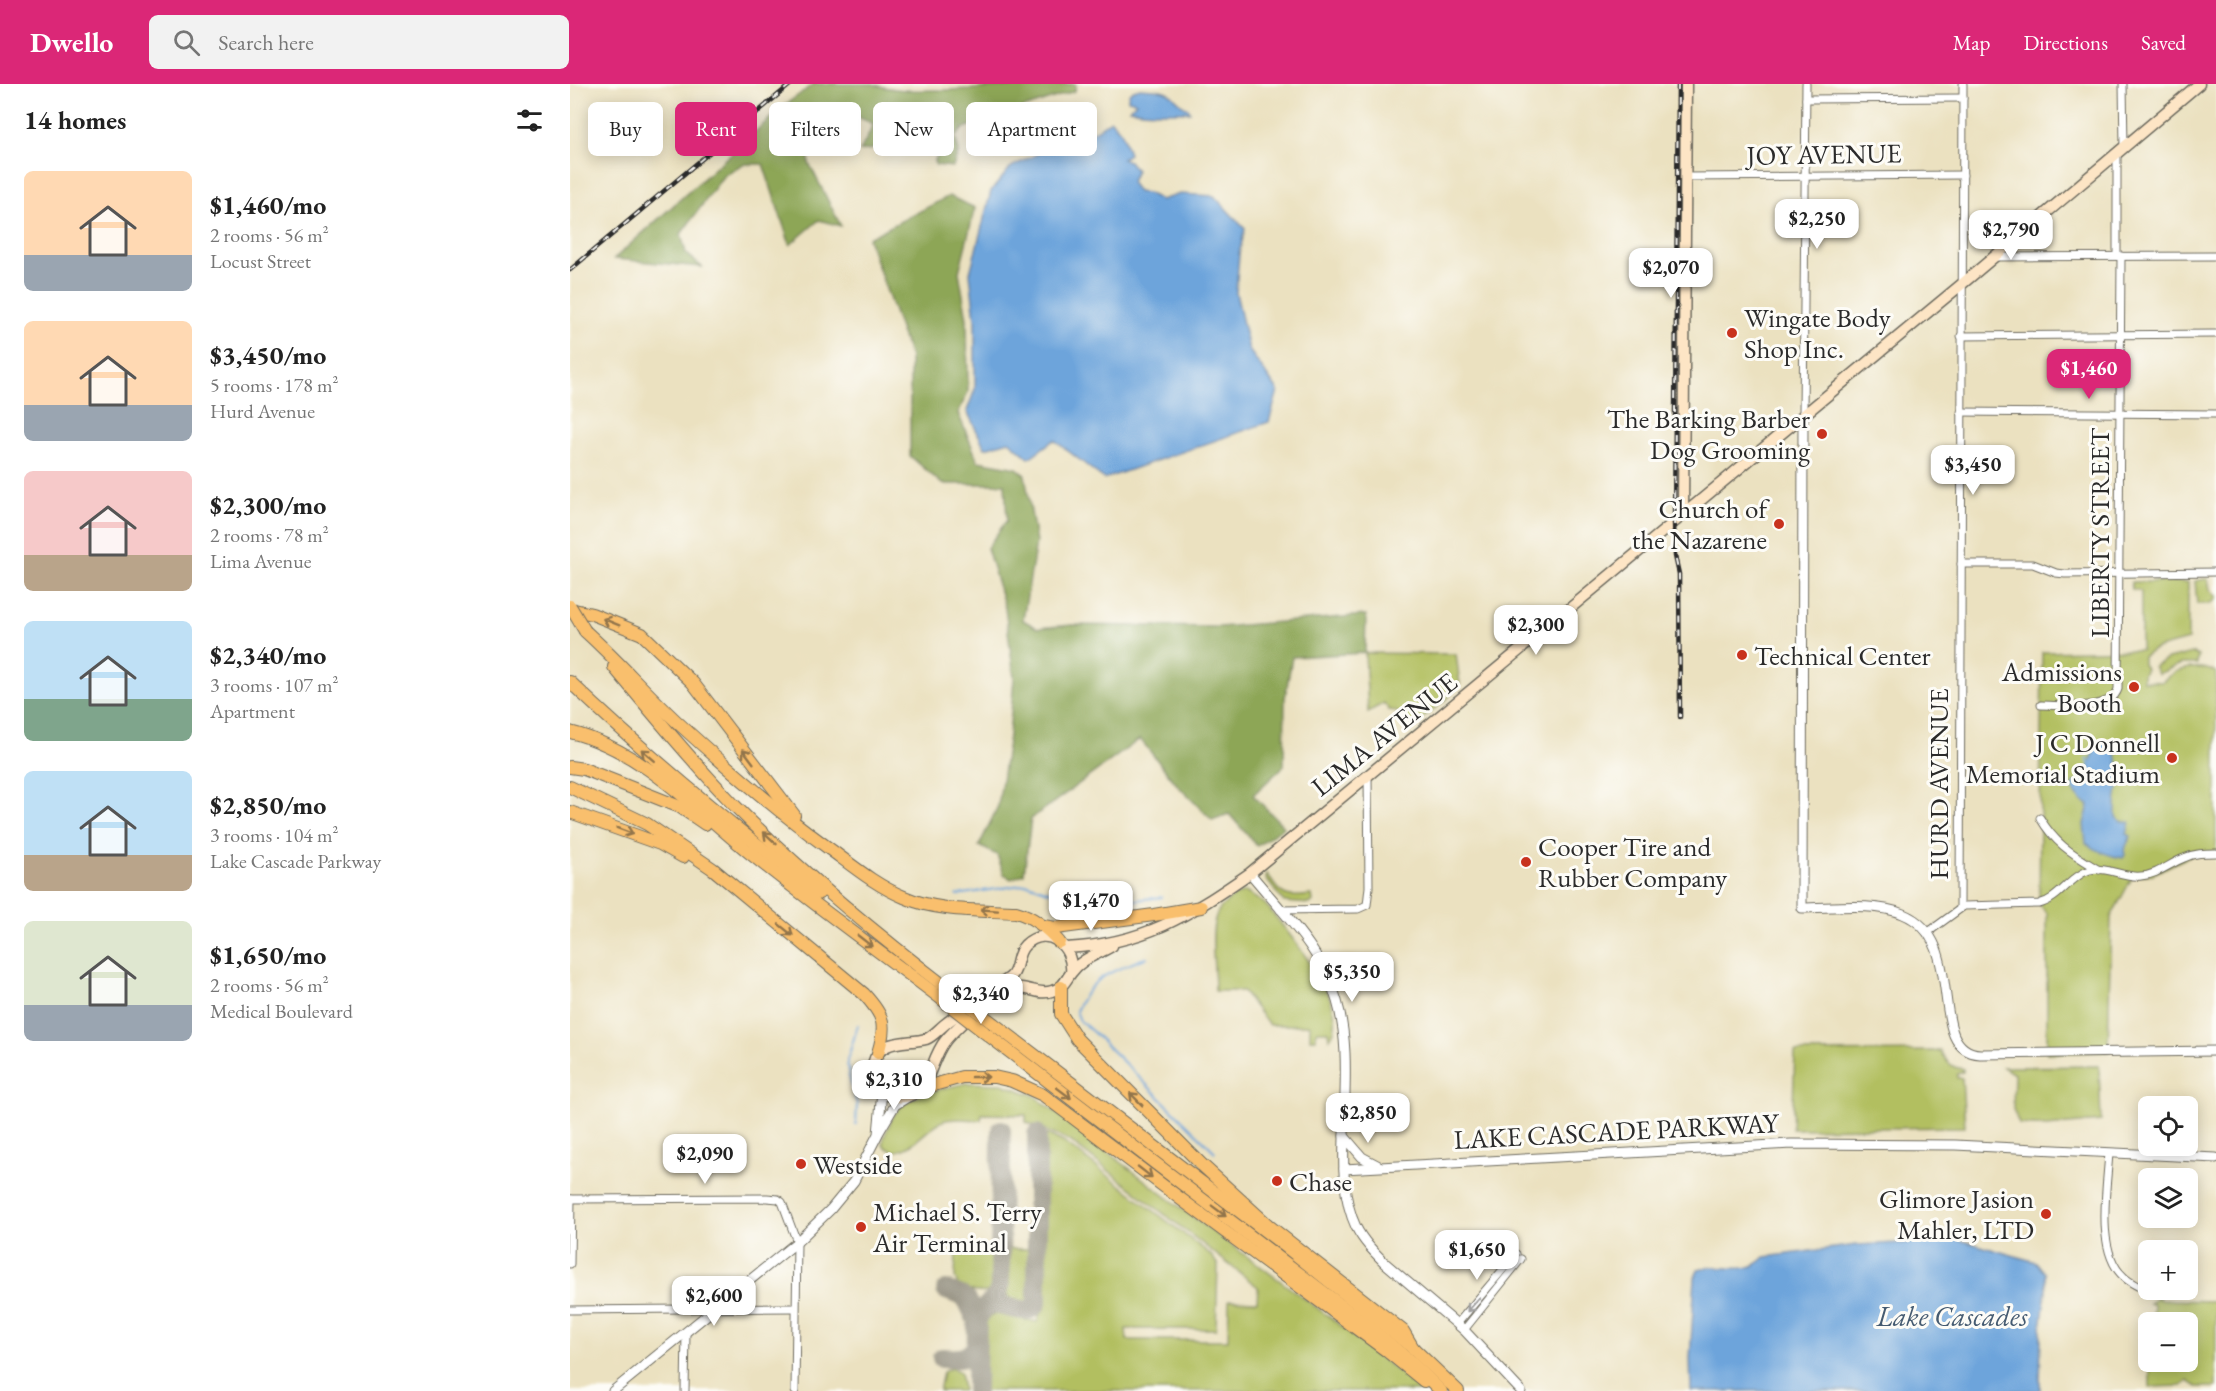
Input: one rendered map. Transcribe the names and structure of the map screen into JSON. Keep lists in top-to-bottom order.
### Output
{
  "streets": {
    "main road": ["LIMA AVENUE"],
    "street": [
      "JOY AVENUE",
      "LIBERTY STREET",
      "HURD AVENUE",
      "LAKE CASCADE PARKWAY"
    ]
  },
  "crossings": [
    ["JOY AVENUE", "HURD AVENUE"],
    ["LIBERTY STREET", "LIMA AVENUE"],
    ["LIMA AVENUE", "HURD AVENUE"]
  ],
  "water": ["Lake Cascades"],
  "places": [
    "Wingate Body Shop Inc.",
    "The Barking Barber Dog Grooming",
    "Church of the Nazarene",
    "Technical Center",
    "Admissions Booth",
    "J C Donnell Memorial Stadium",
    "Cooper Tire and Rubber Company",
    "Westside",
    "Chase",
    "Glimore Jasion Mahler, LTD",
    "Michael S. Terry Air Terminal"
  ],
  "page": {
    "header": "Dwello",
    "search": "Search here",
    "nav": ["Map", "Directions", "Saved"],
    "heading": "14 homes",
    "chip": [
      "Buy",
      "Rent",
      "Filters",
      "New",
      "Apartment"
    ],
    "list": [
      {
        "name": "$1,460/mo",
        "note": "2 rooms · 56 m² · Locust Street"
      },
      {
        "name": "$3,450/mo",
        "note": "5 rooms · 178 m² · Hurd Avenue"
      },
      {
        "name": "$2,300/mo",
        "note": "2 rooms · 78 m² · Lima Avenue"
      },
      {
        "name": "$2,340/mo",
        "note": "3 rooms · 107 m² · Apartment"
      },
      {
        "name": "$2,850/mo",
        "note": "3 rooms · 104 m² · Lake Cascade Parkway"
      },
      {
        "name": "$1,650/mo",
        "note": "2 rooms · 56 m² · Medical Boulevard"
      }
    ],
    "price": [
      "$2,250",
      "$2,790",
      "$2,070",
      "$1,460",
      "$3,450",
      "$2,300",
      "$1,470",
      "$5,350",
      "$2,340",
      "$2,310",
      "$2,850",
      "$2,090",
      "$1,650",
      "$2,600"
    ],
    "map_buttons": ["+", "−"]
  }
}
